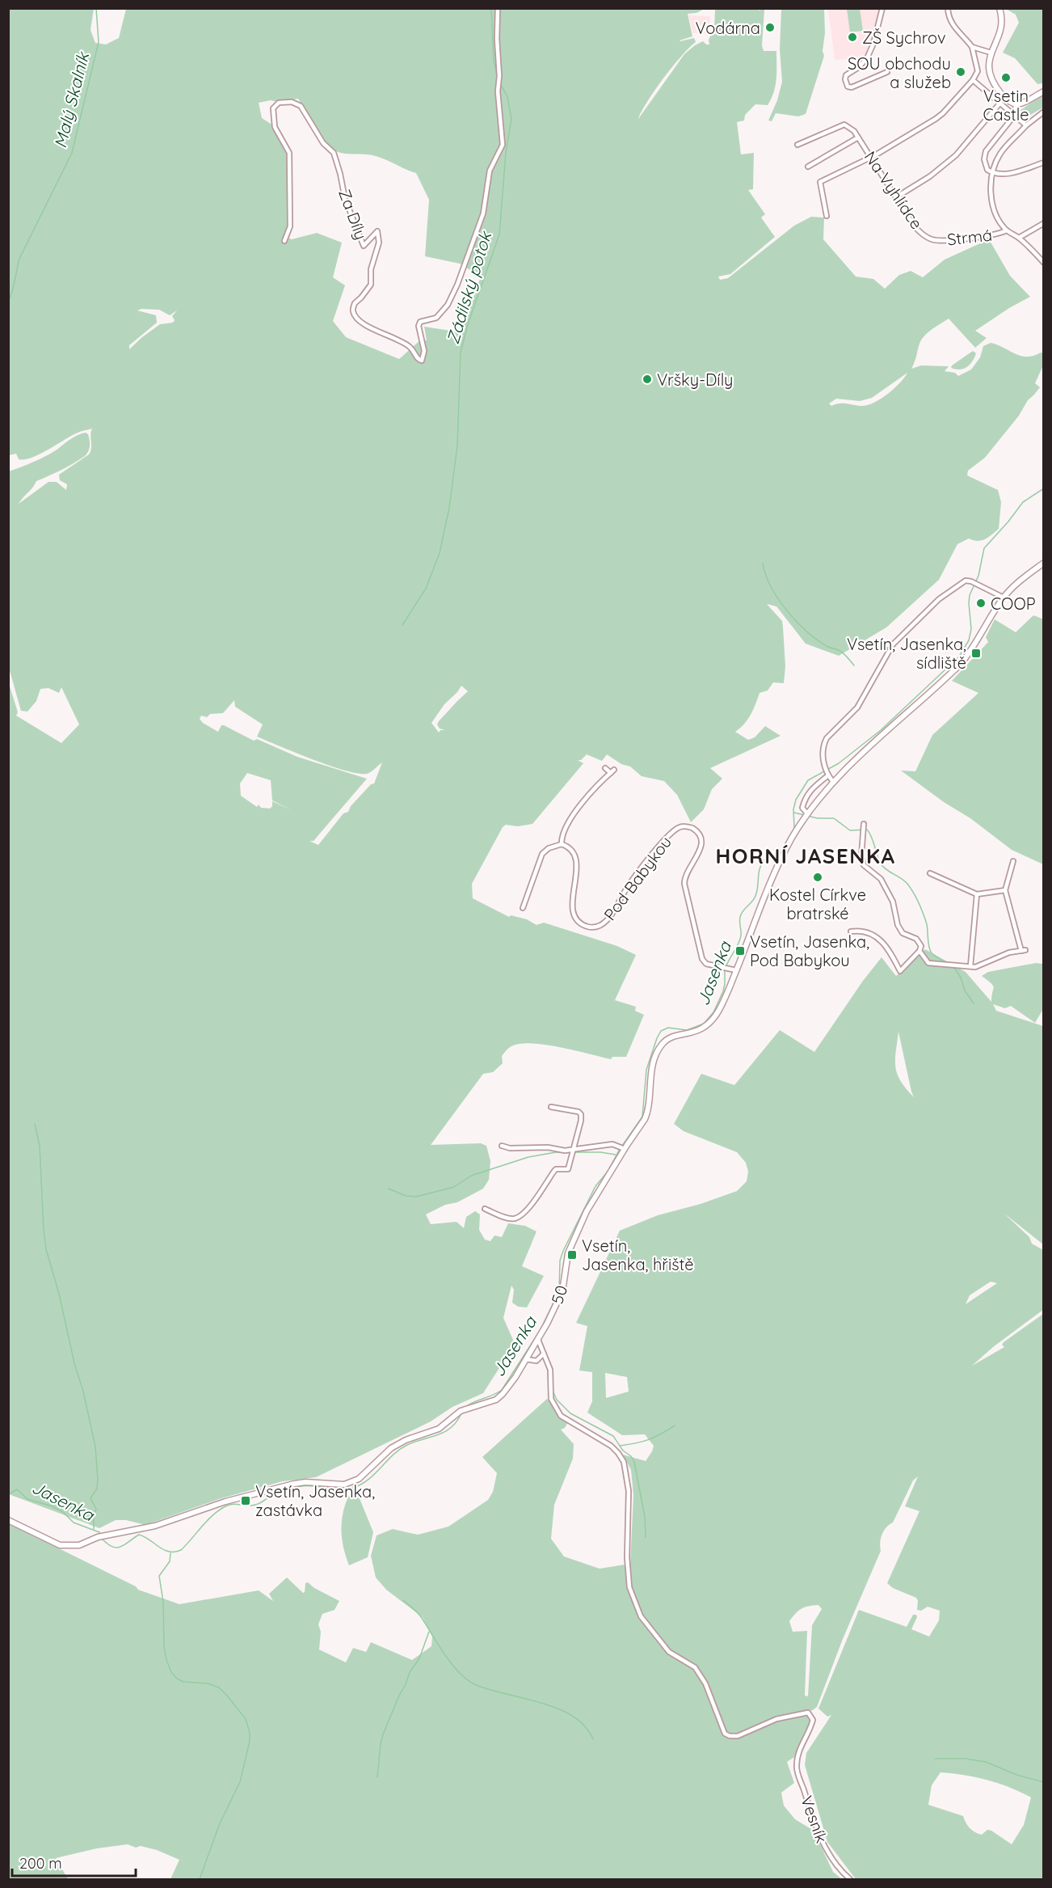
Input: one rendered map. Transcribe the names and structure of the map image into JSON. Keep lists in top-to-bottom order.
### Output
{
  "streets": {
    "street": [
      "Na Vyhlídce",
      "Za Díly",
      "Strmá",
      "Pod Babykou",
      "50",
      "Vesník"
    ]
  },
  "crossings": [
    ["Na Vyhlídce", "Strmá"],
    ["Pod Babykou", "50"]
  ],
  "districts": ["HORNÍ JASENKA"],
  "water": ["Malý Skalník", "Zádilský potok", "Jasenka"],
  "places": {
    "other": [
      "Vodárna",
      "ZŠ Sychrov",
      "SOU obchodu a služeb",
      "Vsetin Castle",
      "Vršky-Díly",
      "COOP",
      "Kostel Církve bratrské"
    ],
    "transit": [
      "Vsetín, Jasenka, sídliště",
      "Vsetín, Jasenka, Pod Babykou",
      "Vsetín, Jasenka, hřiště",
      "Vsetín, Jasenka, zastávka"
    ]
  },
  "scale_bar": "200 m"
}
